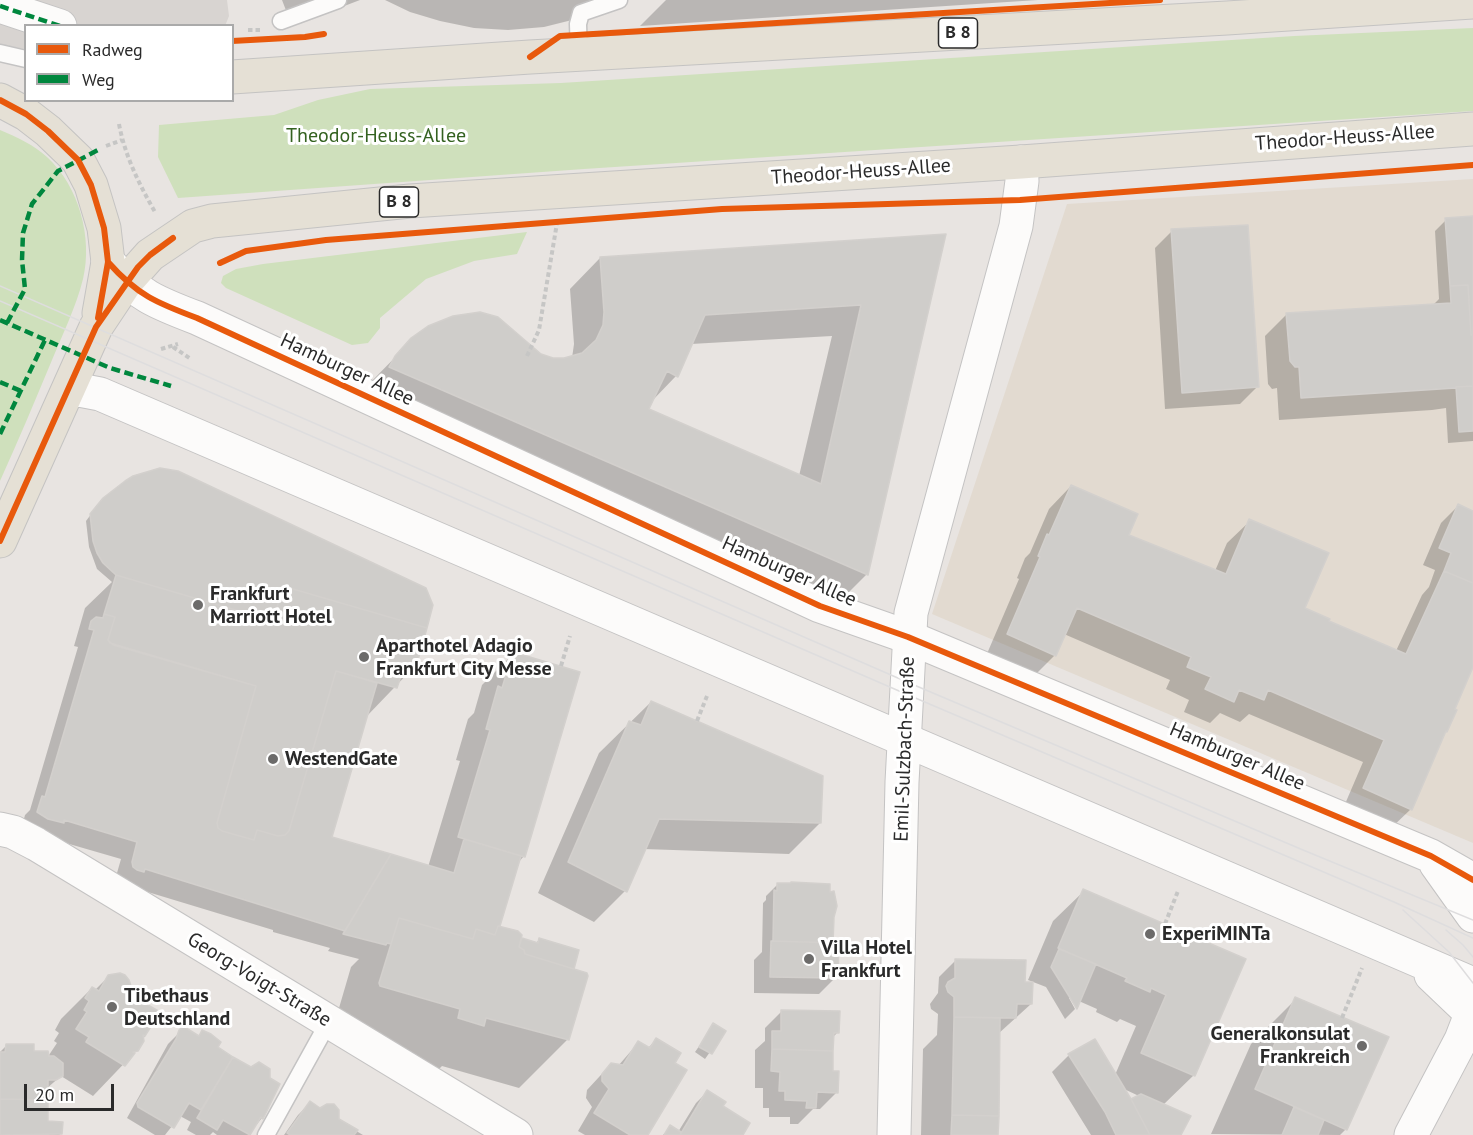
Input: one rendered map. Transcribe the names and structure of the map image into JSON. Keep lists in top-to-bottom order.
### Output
{
  "streets": {
    "main road": ["B 8", "Theodor-Heuss-Allee"],
    "street": ["Hamburger Allee", "Emil-Sulzbach-Straße", "Georg-Voigt-Straße"]
  },
  "crossings": [
    ["Theodor-Heuss-Allee", "Hamburger Allee"],
    ["Theodor-Heuss-Allee", "Emil-Sulzbach-Straße"],
    ["Hamburger Allee", "Emil-Sulzbach-Straße"]
  ],
  "parks": ["Theodor-Heuss-Allee"],
  "places": [
    "Frankfurt Marriott Hotel",
    "Aparthotel Adagio Frankfurt City Messe",
    "WestendGate",
    "ExperiMINTa",
    "Villa Hotel Frankfurt",
    "Tibethaus Deutschland",
    "Generalkonsulat Frankreich"
  ],
  "legend": ["Radweg", "Weg"],
  "scale_bar": "20 m"
}
